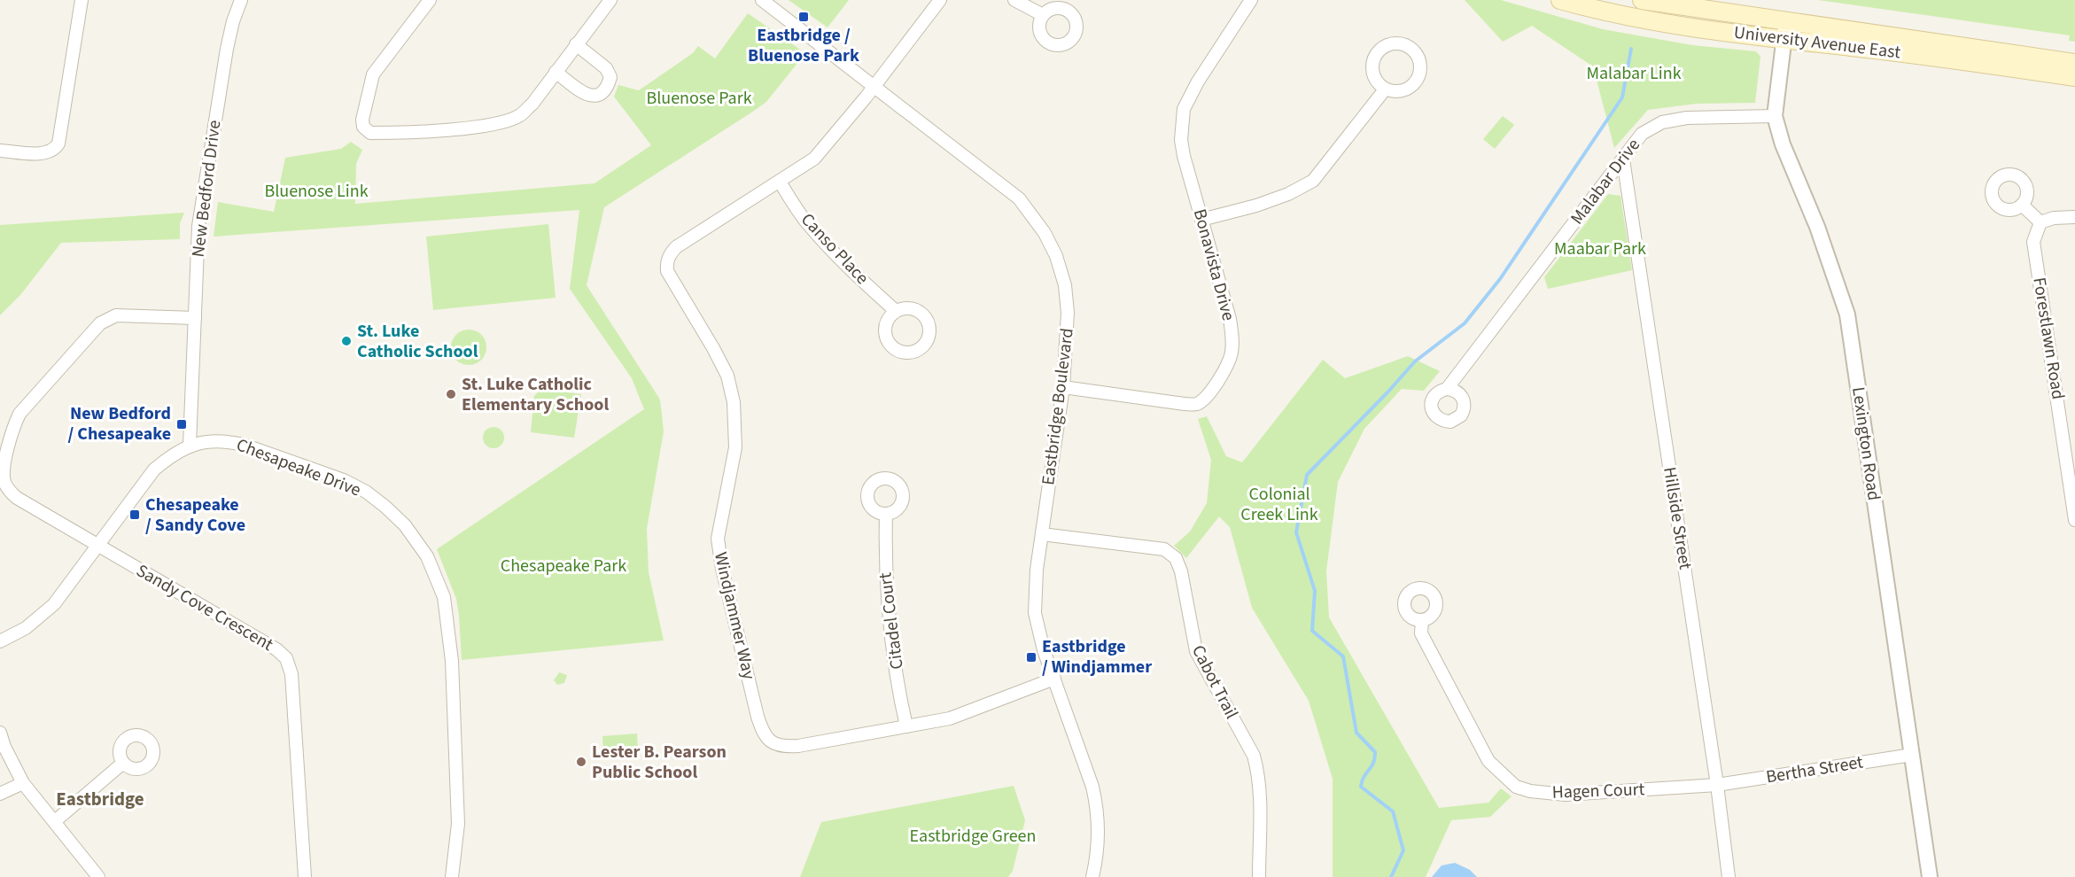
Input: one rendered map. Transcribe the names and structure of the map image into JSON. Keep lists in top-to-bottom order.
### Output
{
  "streets": {
    "main road": ["University Avenue East"],
    "street": [
      "Malabar Drive",
      "New Bedford Drive",
      "Canso Place",
      "Bonavista Drive",
      "Forestlawn Road",
      "Eastbridge Boulevard",
      "Lexington Road",
      "Chesapeake Drive",
      "Hillside Street",
      "Sandy Cove Crescent",
      "Windjammer Way",
      "Citadel Court",
      "Cabot Trail",
      "Bertha Street",
      "Hagen Court"
    ]
  },
  "crossings": [
    ["University Avenue East", "Lexington Road"],
    ["Malabar Drive", "Lexington Road"],
    ["Malabar Drive", "Hillside Street"],
    ["New Bedford Drive", "Chesapeake Drive"],
    ["Canso Place", "Windjammer Way"],
    ["Bonavista Drive", "Eastbridge Boulevard"],
    ["Eastbridge Boulevard", "Windjammer Way"],
    ["Eastbridge Boulevard", "Cabot Trail"],
    ["Lexington Road", "Bertha Street"],
    ["Chesapeake Drive", "Sandy Cove Crescent"],
    ["Hillside Street", "Bertha Street"],
    ["Hillside Street", "Hagen Court"],
    ["Windjammer Way", "Citadel Court"],
    ["Bertha Street", "Hagen Court"]
  ],
  "districts": ["Eastbridge"],
  "parks": [
    "Malabar Link",
    "Bluenose Park",
    "Bluenose Link",
    "Maabar Park",
    "Colonial Creek Link",
    "Chesapeake Park",
    "Eastbridge Green"
  ],
  "places": {
    "transit": [
      "Eastbridge / Bluenose Park",
      "New Bedford / Chesapeake",
      "Chesapeake / Sandy Cove",
      "Eastbridge / Windjammer"
    ],
    "other": ["St. Luke Catholic School", "St. Luke Catholic Elementary School", "Lester B. Pearson Public School"]
  }
}
